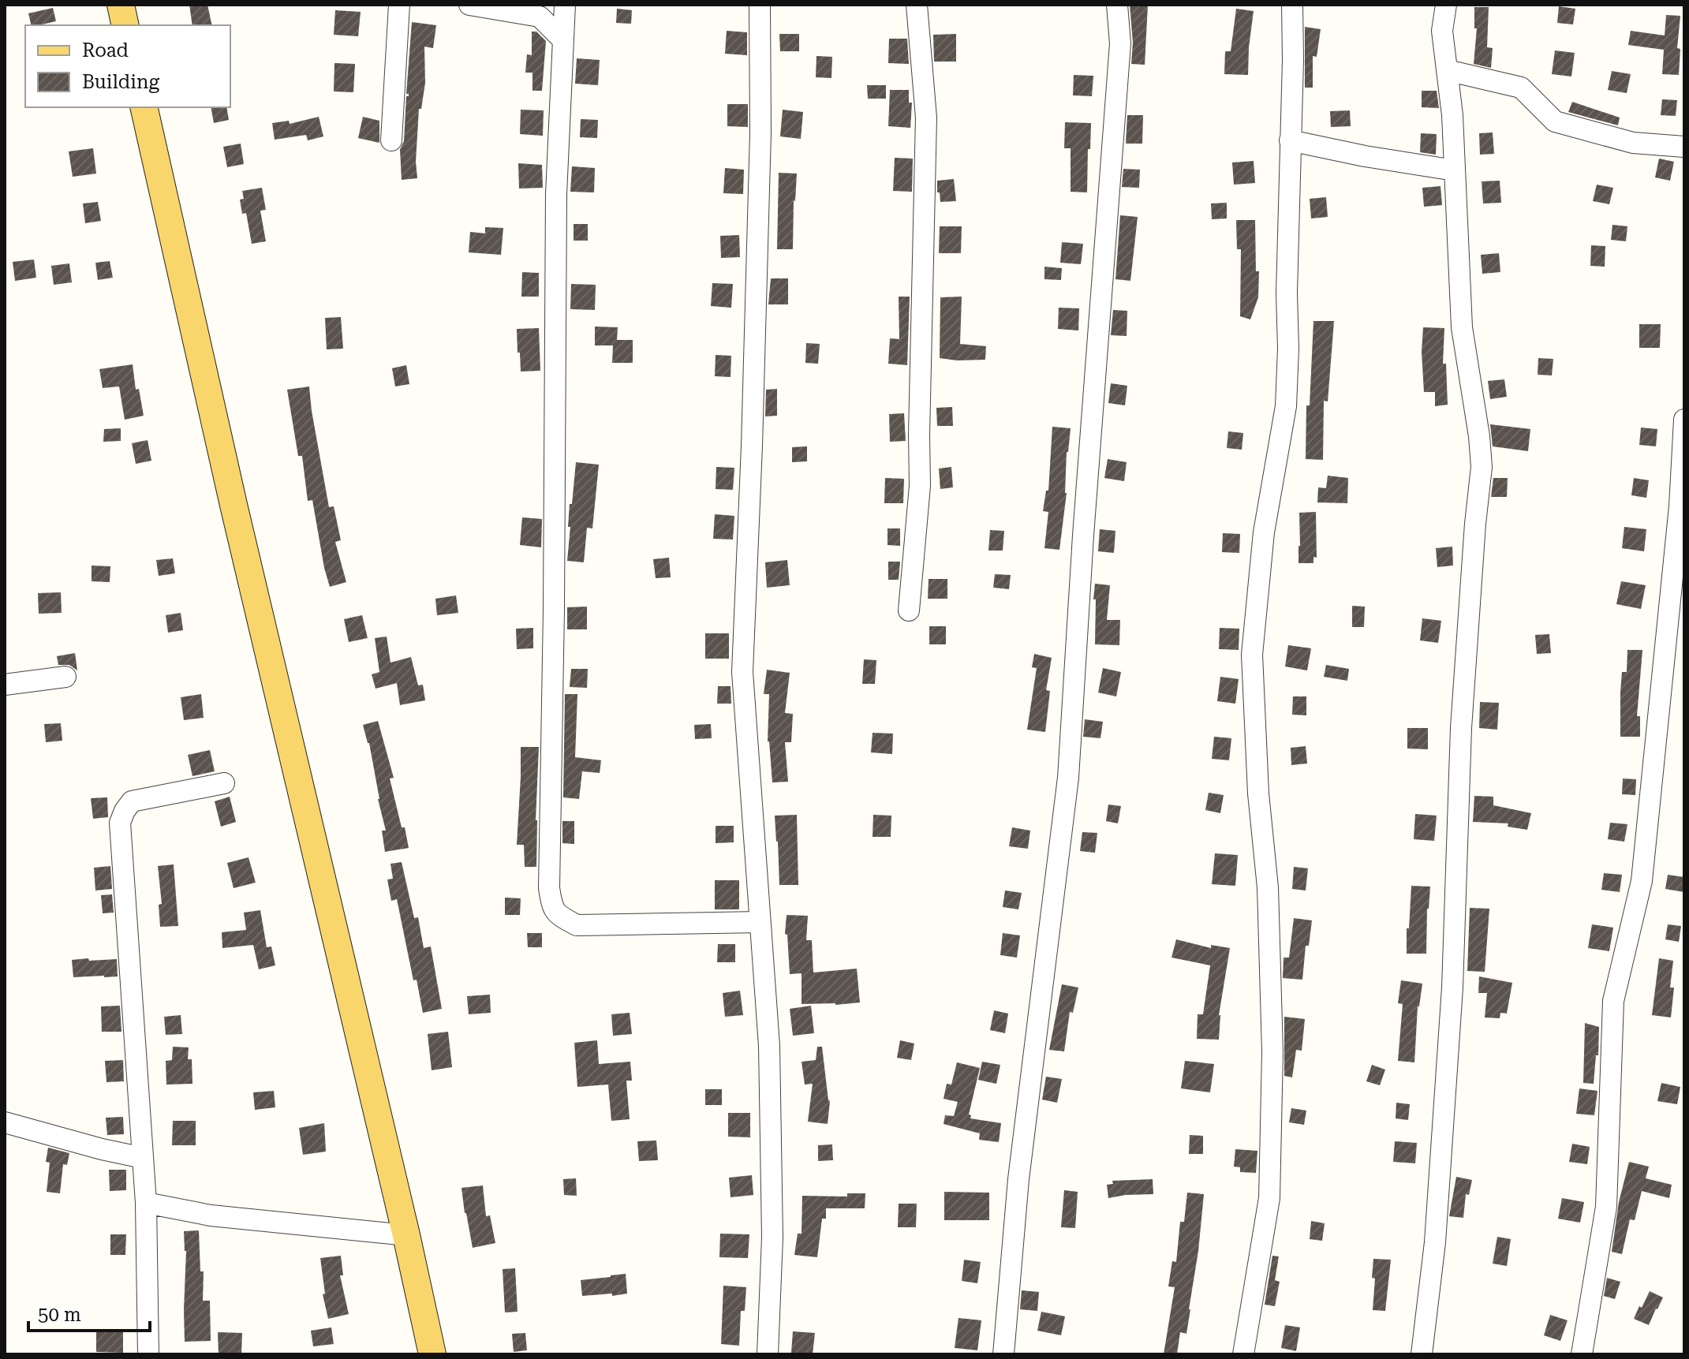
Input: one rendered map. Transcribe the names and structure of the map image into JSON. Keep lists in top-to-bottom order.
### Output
{
  "legend": ["Road", "Building"],
  "scale_bar": "50 m"
}
